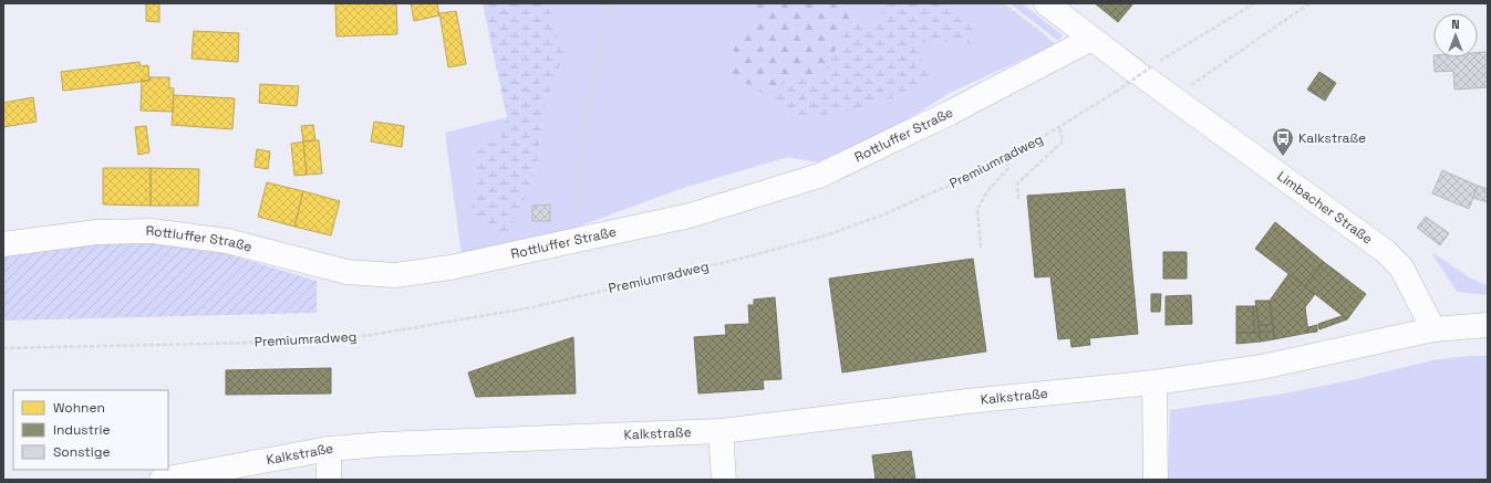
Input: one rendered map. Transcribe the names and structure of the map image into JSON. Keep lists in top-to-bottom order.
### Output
{
  "streets": {
    "street": ["Rottluffer Straße", "Limbacher Straße", "Kalkstraße"],
    "path": ["Premiumradweg"]
  },
  "crossings": [
    ["Rottluffer Straße", "Limbacher Straße"],
    ["Premiumradweg", "Limbacher Straße"],
    ["Limbacher Straße", "Kalkstraße"]
  ],
  "places": {
    "bus stop": ["Kalkstraße"]
  },
  "legend": ["Wohnen", "Industrie", "Sonstige"],
  "north": "top"
}
